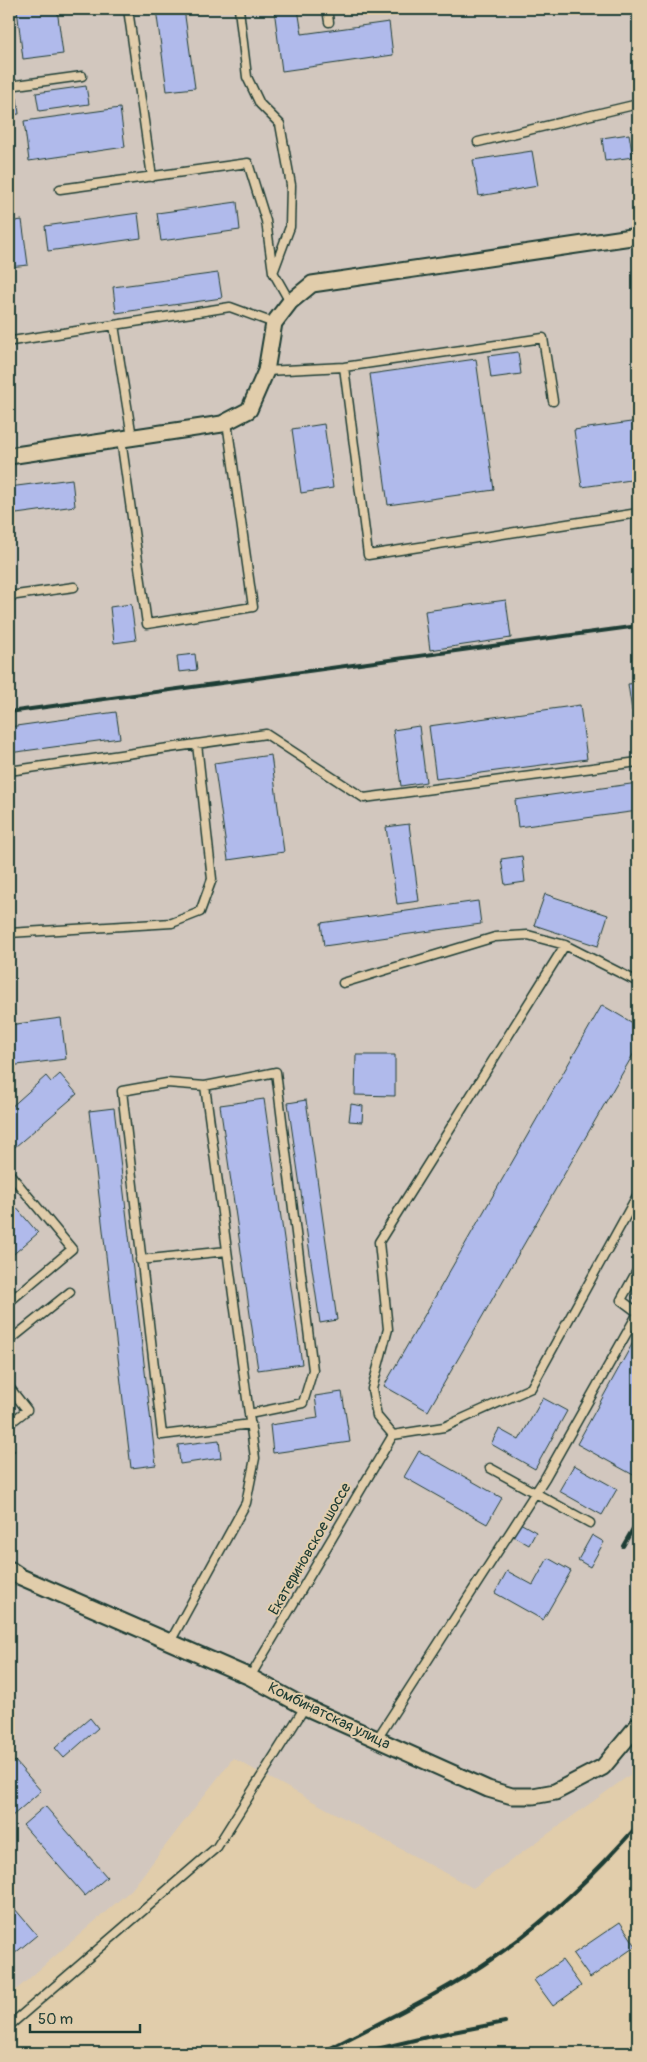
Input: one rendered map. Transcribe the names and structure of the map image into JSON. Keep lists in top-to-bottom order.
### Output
{
  "streets": {
    "street": ["Комбинатская улица"],
    "lane": ["Екатериновское шоссе"]
  },
  "crossings": [
    ["Екатериновское шоссе", "Комбинатская улица"]
  ],
  "scale_bar": "50 m"
}
